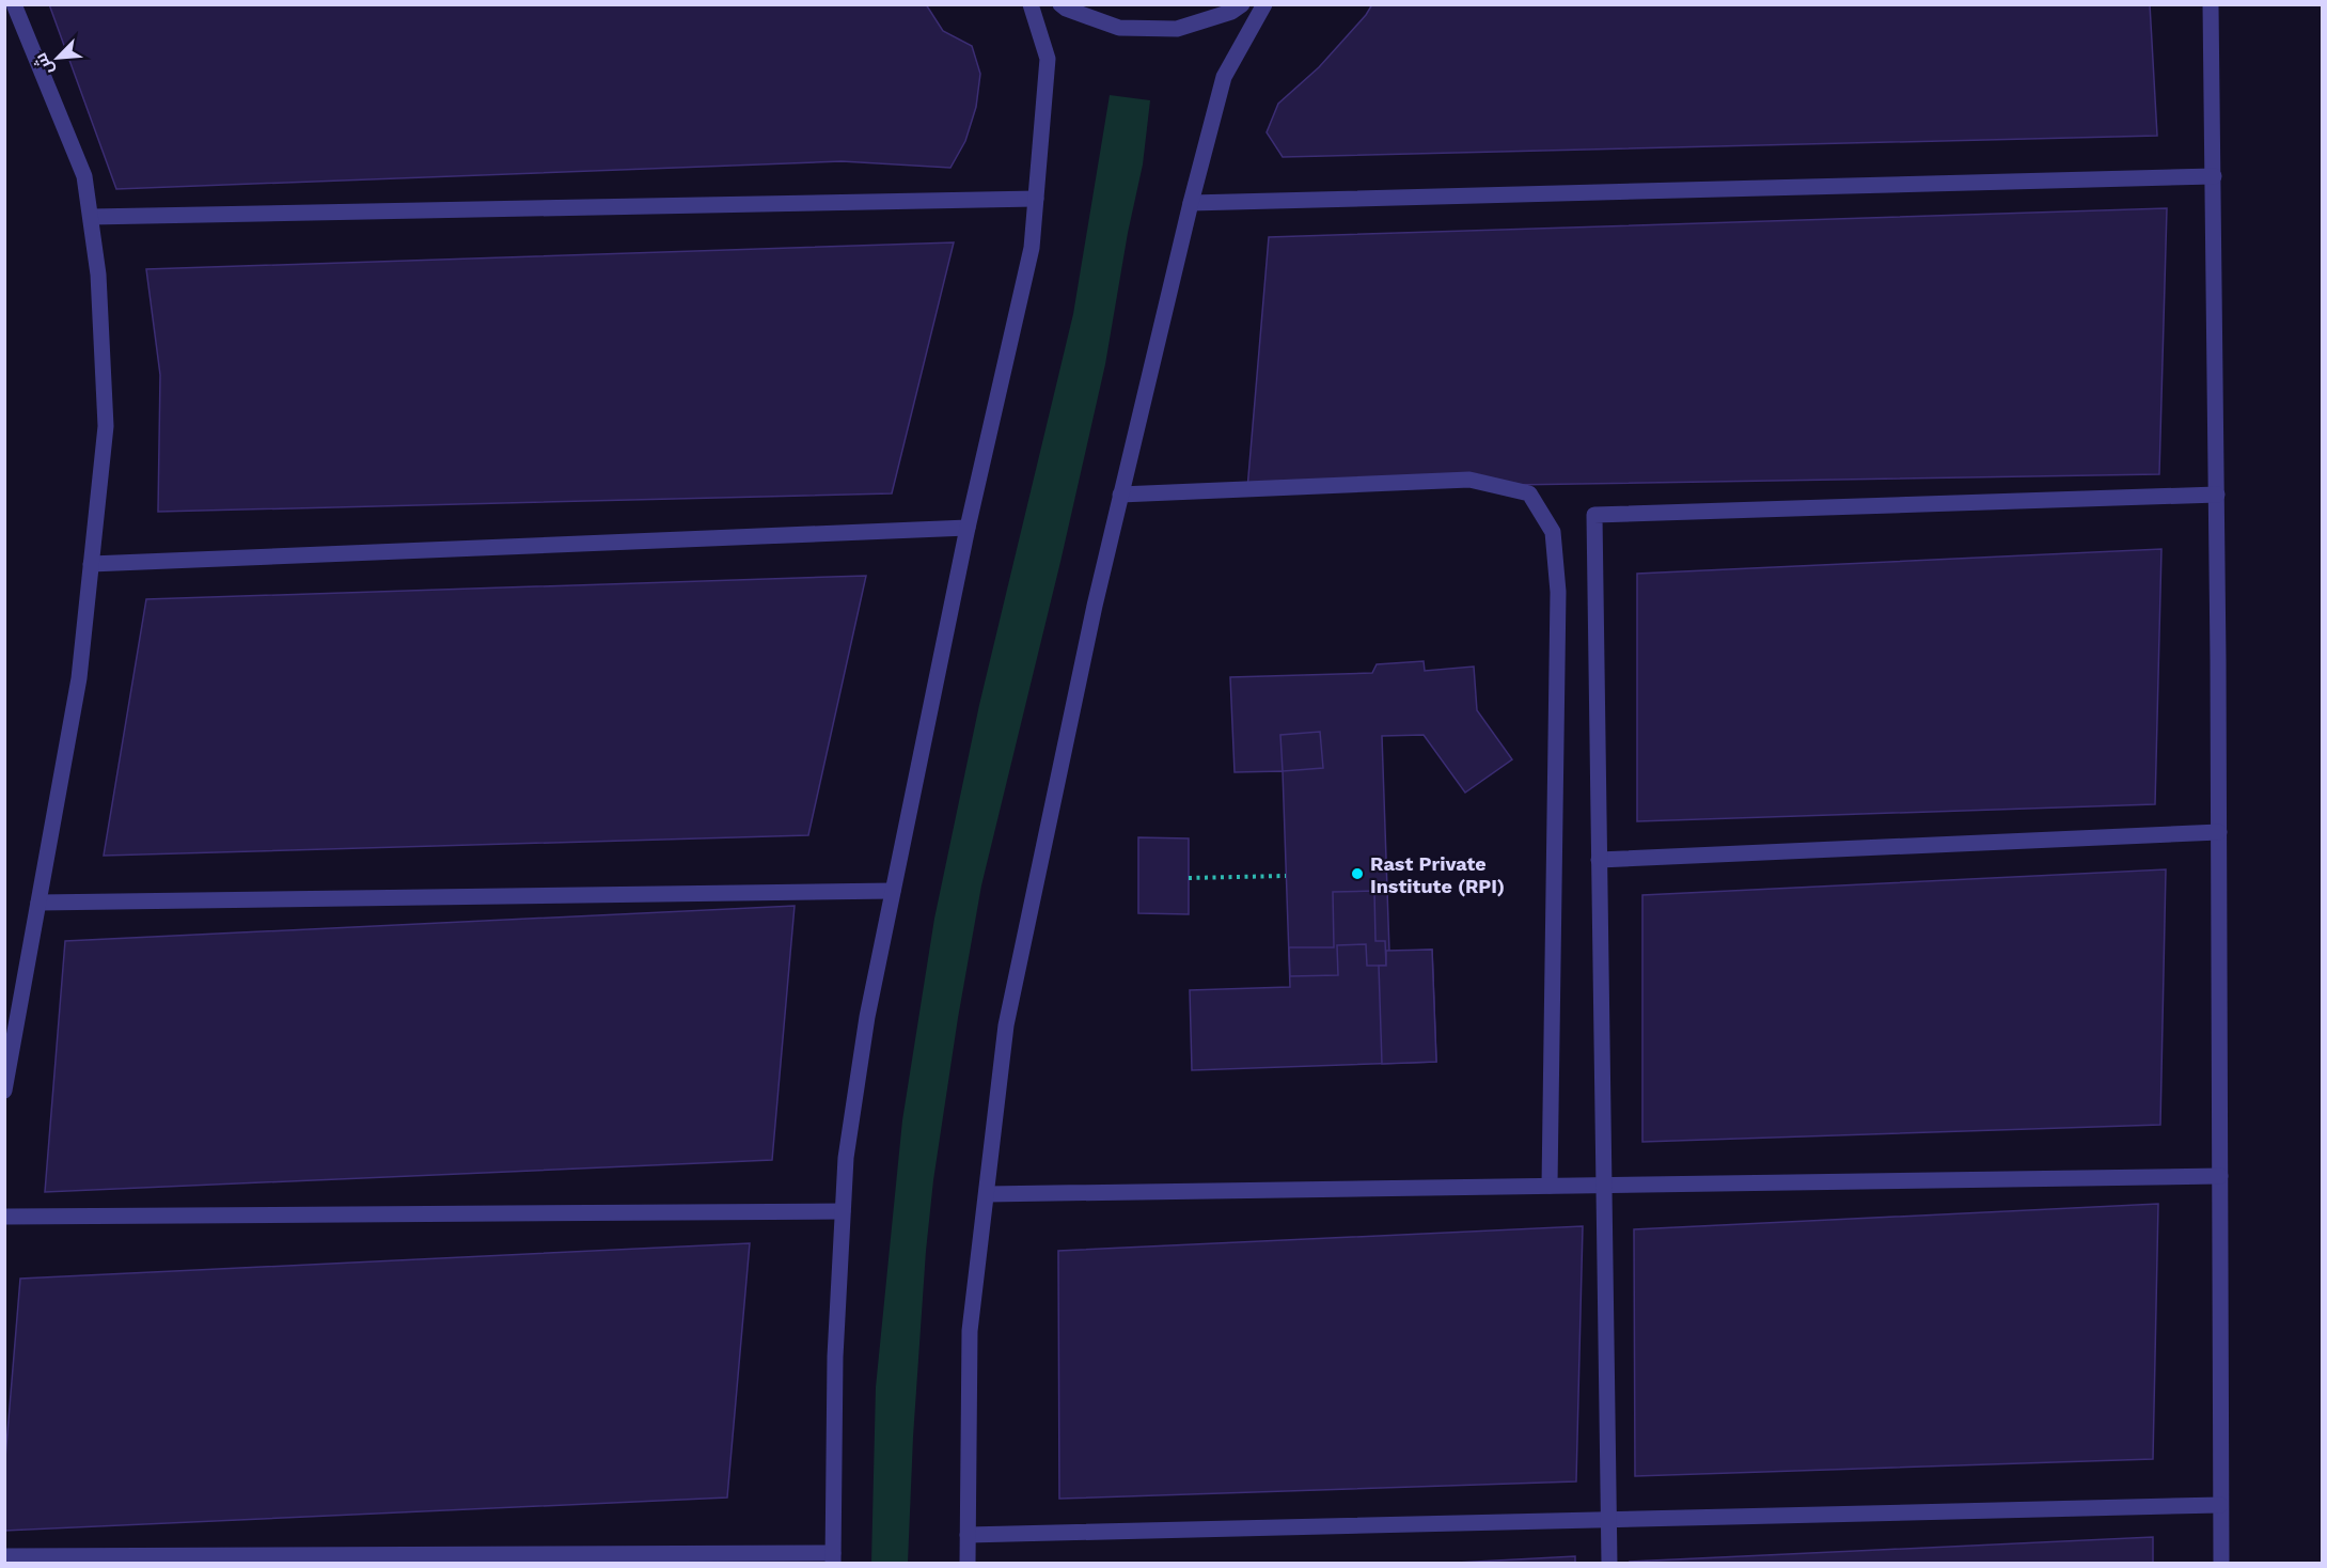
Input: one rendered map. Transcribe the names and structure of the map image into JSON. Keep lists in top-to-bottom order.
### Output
{
  "places": ["Rast Private Institute (RPI)"],
  "north": "bottom left"
}
